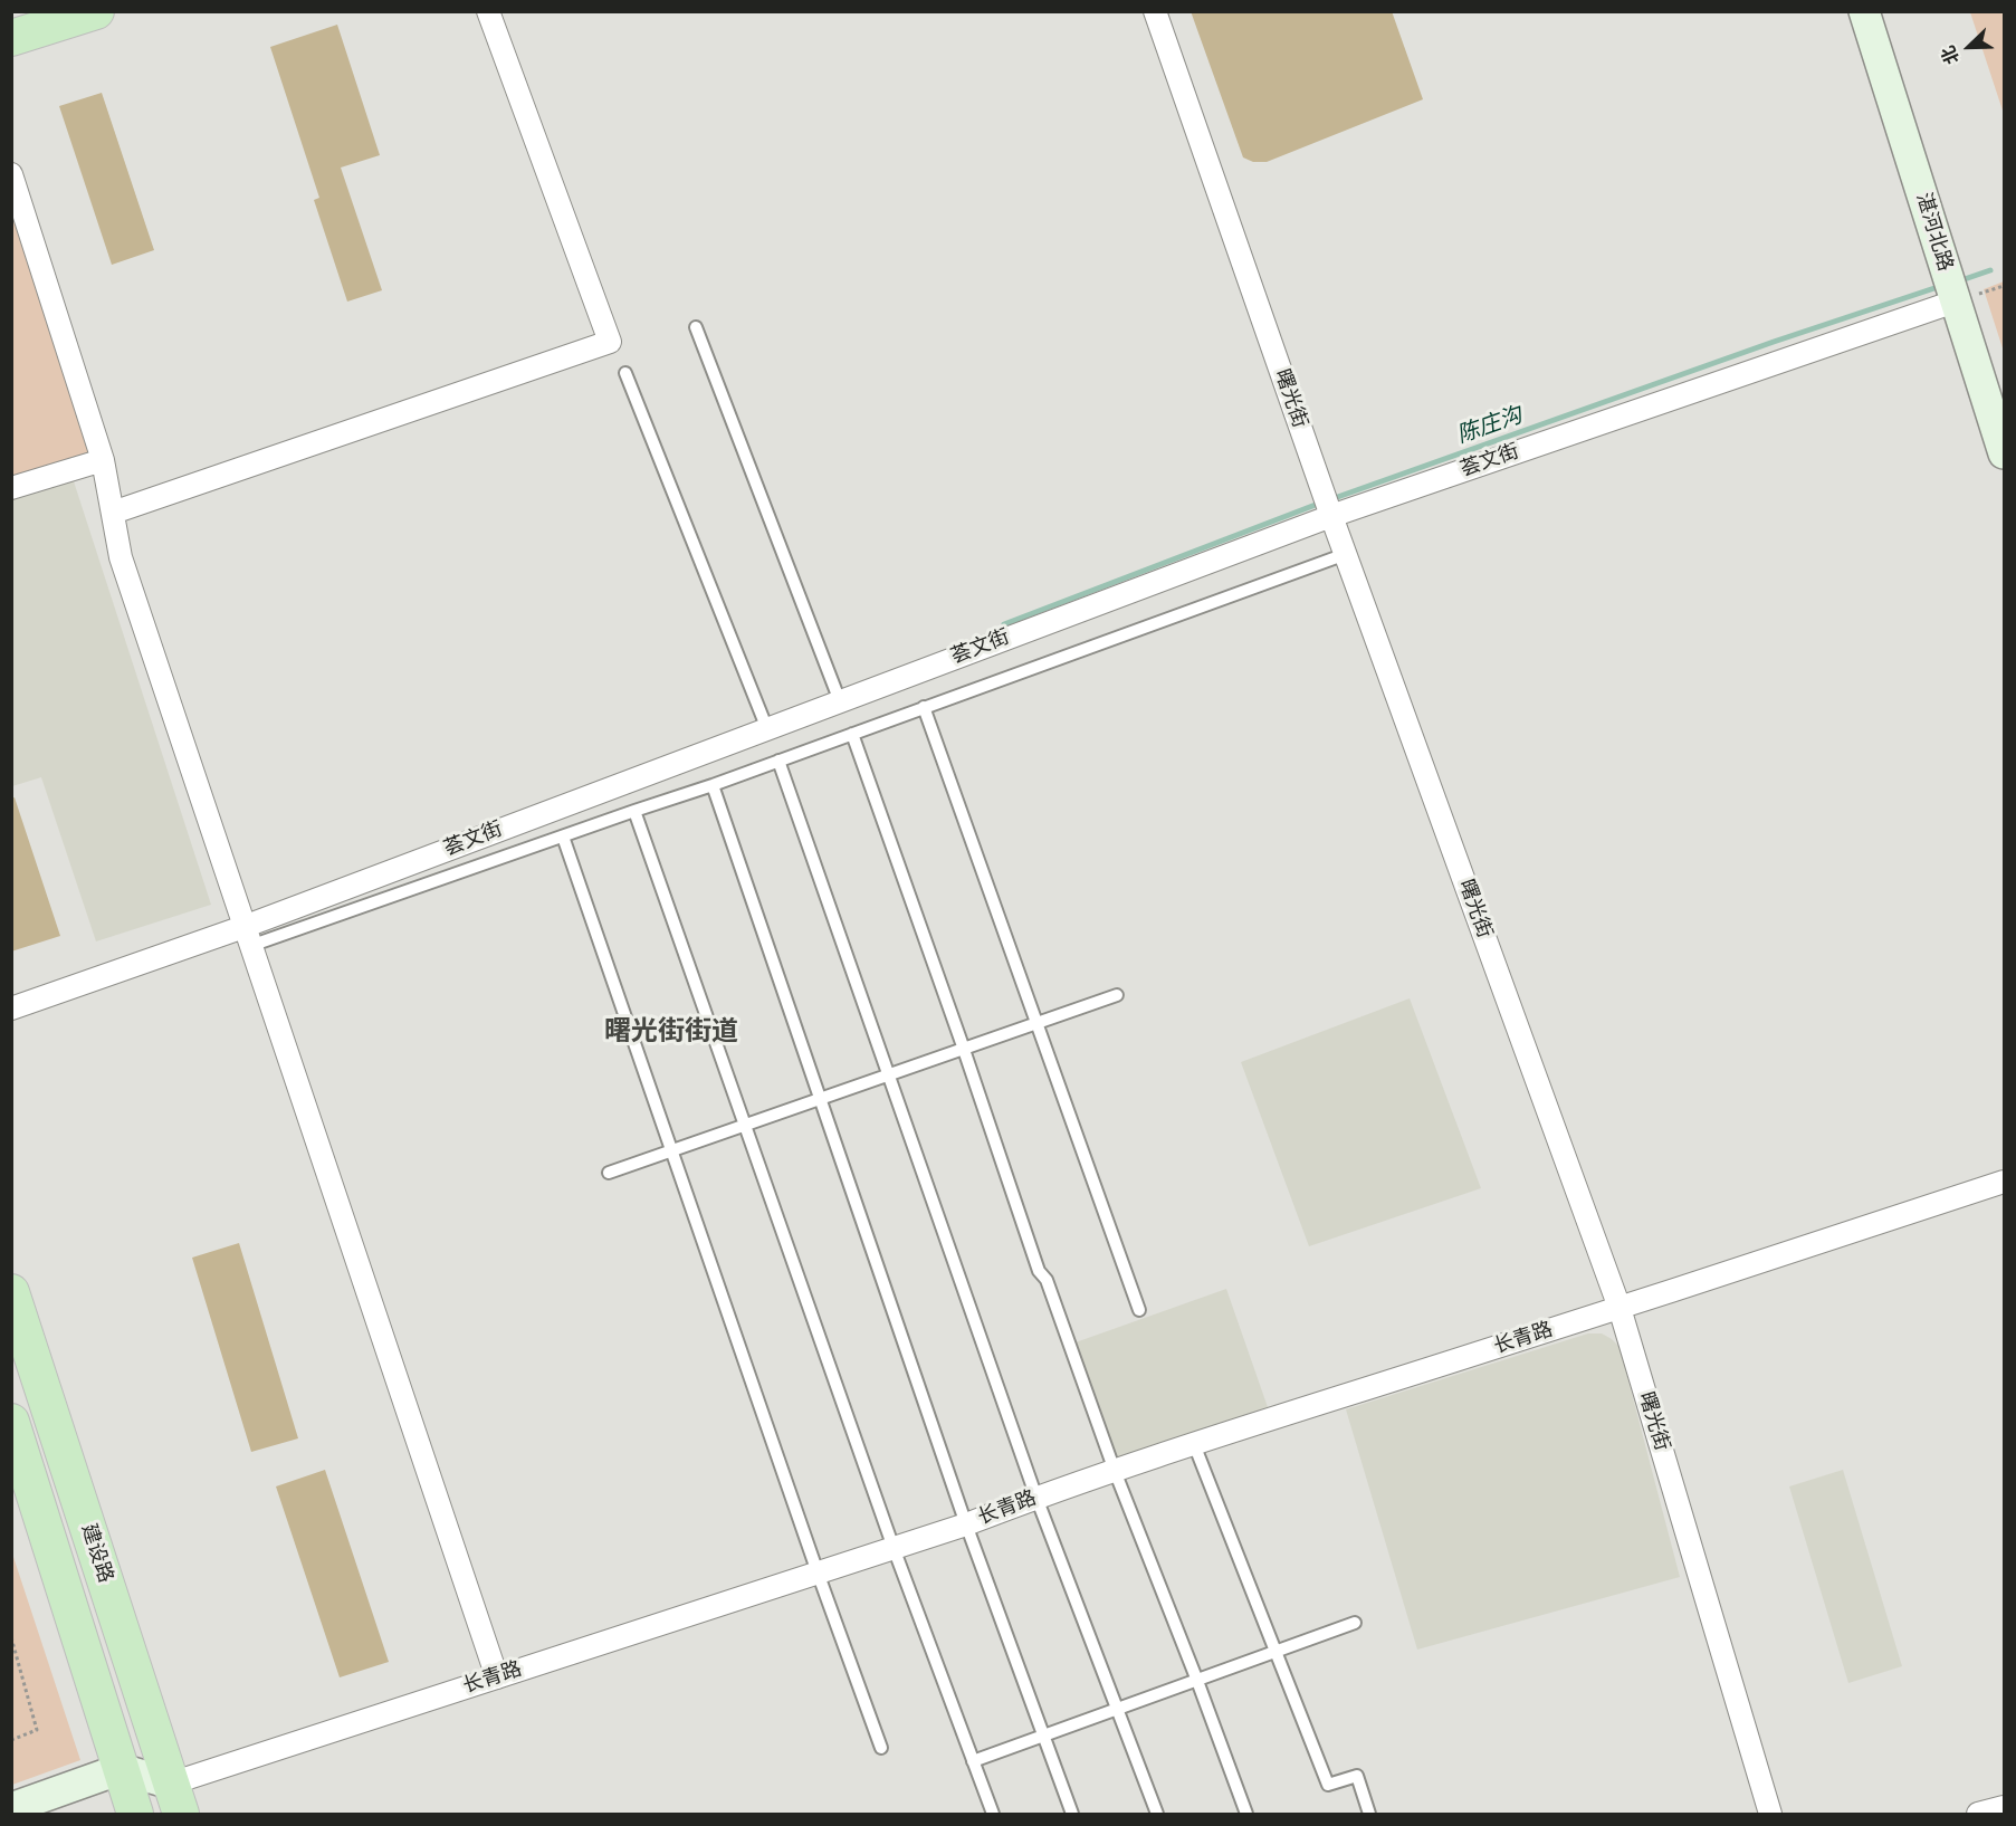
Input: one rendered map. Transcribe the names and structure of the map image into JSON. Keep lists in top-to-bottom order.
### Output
{
  "streets": {
    "main road": ["建设路"],
    "street": [
      "湛河北路",
      "曙光街",
      "荟文街",
      "长青路"
    ]
  },
  "crossings": [
    ["湛河北路", "荟文街"],
    ["曙光街", "荟文街"],
    ["曙光街", "长青路"],
    ["长青路", "建设路"]
  ],
  "districts": ["曙光街街道"],
  "water": ["陈庄沟"],
  "north": "bottom left"
}
